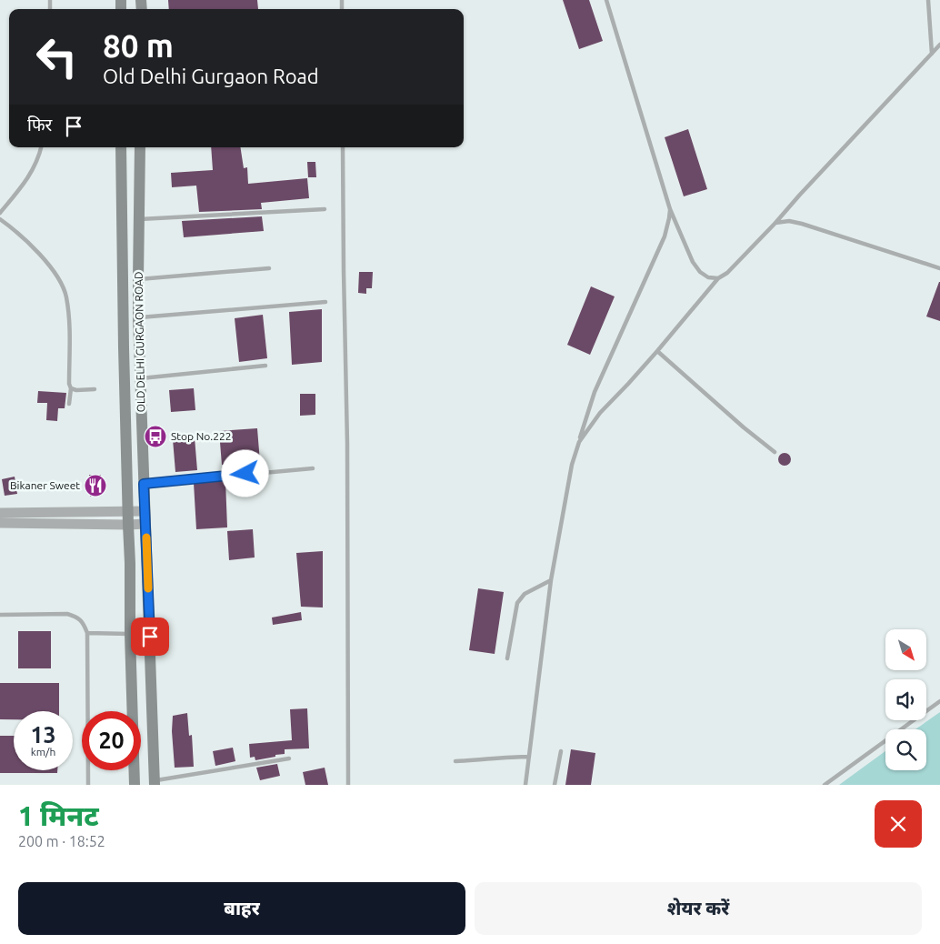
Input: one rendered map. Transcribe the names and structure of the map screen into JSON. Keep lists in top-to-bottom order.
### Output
{
  "streets": {
    "main road": ["OLD DELHI GURGAON ROAD"]
  },
  "places": {
    "bus stop": ["Stop No.222"],
    "restaurant": ["Bikaner Sweet"]
  },
  "north": "bottom right",
  "page": {
    "turn": ["80 m", "Old Delhi Gurgaon Road"],
    "then": "फिर",
    "speed": "13 km/h",
    "limit": "20",
    "heading": ["1 मिनट", "200 m · 18:52"],
    "buttons": ["बाहर", "शेयर करें"]
  }
}
